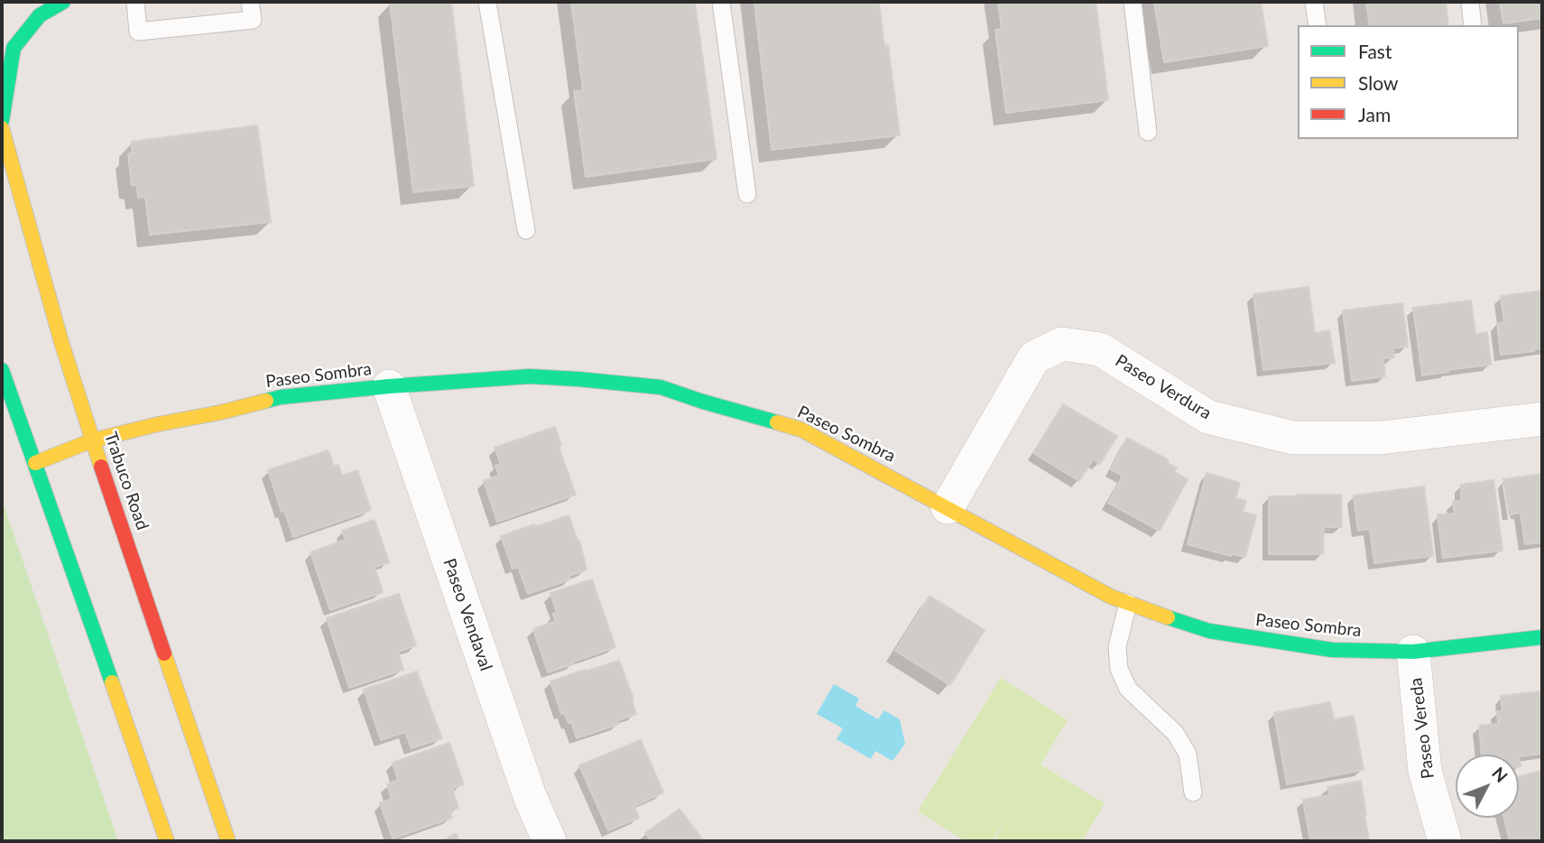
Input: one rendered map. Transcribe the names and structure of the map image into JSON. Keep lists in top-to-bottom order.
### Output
{
  "streets": {
    "street": [
      "Paseo Sombra",
      "Paseo Verdura",
      "Trabuco Road",
      "Paseo Vendaval",
      "Paseo Vereda"
    ]
  },
  "crossings": [
    ["Paseo Sombra", "Paseo Verdura"],
    ["Paseo Sombra", "Trabuco Road"],
    ["Paseo Sombra", "Paseo Vendaval"],
    ["Paseo Sombra", "Paseo Vereda"]
  ],
  "legend": ["Fast", "Slow", "Jam"],
  "north": "top right"
}
